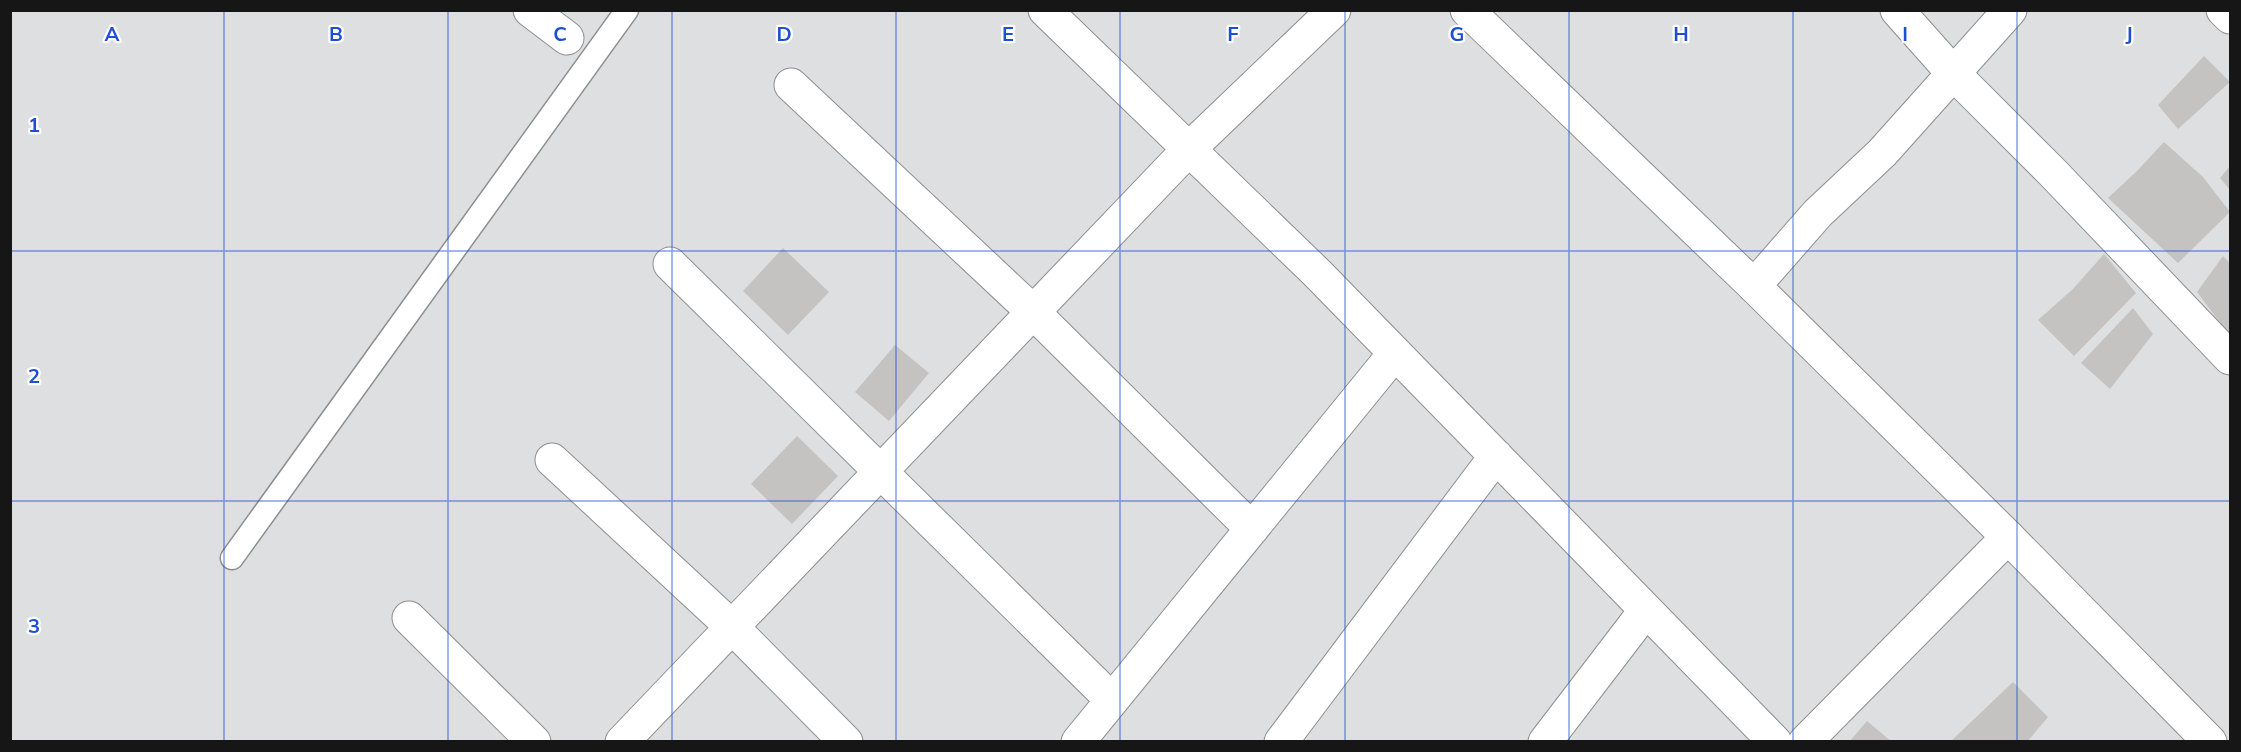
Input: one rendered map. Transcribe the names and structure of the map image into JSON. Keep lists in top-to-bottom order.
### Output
{
  "grid": {
    "columns": [
      "A",
      "B",
      "C",
      "D",
      "E",
      "F",
      "G",
      "H",
      "I",
      "J"
    ],
    "rows": ["1", "2", "3"]
  }
}
